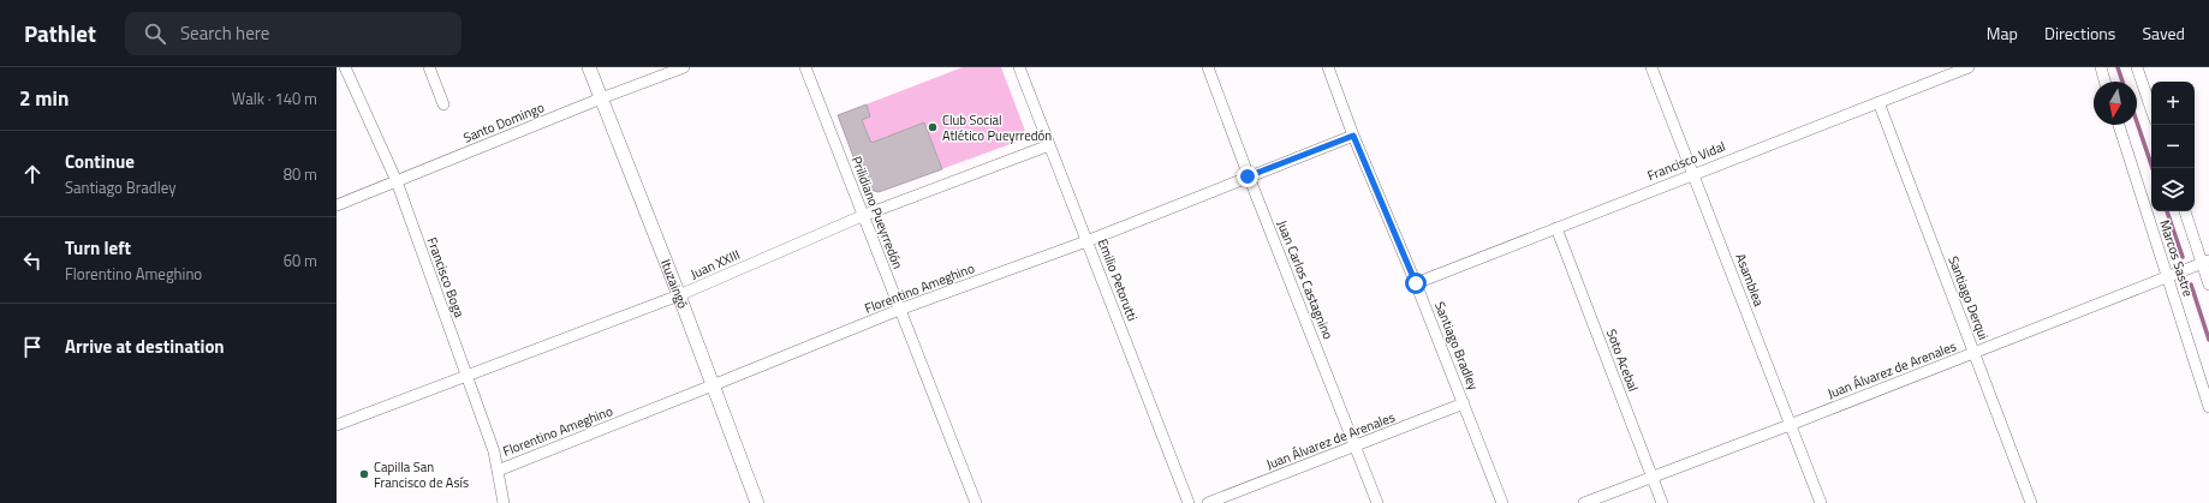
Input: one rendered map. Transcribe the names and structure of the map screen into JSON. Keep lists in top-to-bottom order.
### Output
{
  "streets": {
    "street": [
      "Santo Domingo",
      "Francisco Vidal",
      "Prilidiano Pueyrredón",
      "Marcos Sastre",
      "Juan XXIII",
      "Francisco Boga",
      "Emilio Petorutti",
      "Juan Carlos Castagnino",
      "Asamblea",
      "Ituzaingó",
      "Florentino Ameghino",
      "Santiago Derqui",
      "Santiago Bradley",
      "Soto Acebal",
      "Juan Álvarez de Arenales"
    ]
  },
  "crossings": [
    ["Santo Domingo", "Francisco Boga"],
    ["Santo Domingo", "Ituzaingó"],
    ["Francisco Vidal", "Asamblea"],
    ["Francisco Vidal", "Santiago Derqui"],
    ["Francisco Vidal", "Santiago Bradley"],
    ["Francisco Vidal", "Soto Acebal"],
    ["Prilidiano Pueyrredón", "Juan XXIII"],
    ["Prilidiano Pueyrredón", "Florentino Ameghino"],
    ["Marcos Sastre", "Juan Álvarez de Arenales"],
    ["Juan XXIII", "Francisco Boga"],
    ["Juan XXIII", "Emilio Petorutti"],
    ["Juan XXIII", "Ituzaingó"],
    ["Francisco Boga", "Florentino Ameghino"],
    ["Emilio Petorutti", "Florentino Ameghino"],
    ["Juan Carlos Castagnino", "Florentino Ameghino"],
    ["Juan Carlos Castagnino", "Juan Álvarez de Arenales"],
    ["Asamblea", "Juan Álvarez de Arenales"],
    ["Ituzaingó", "Florentino Ameghino"],
    ["Florentino Ameghino", "Santiago Bradley"],
    ["Santiago Derqui", "Juan Álvarez de Arenales"],
    ["Santiago Bradley", "Juan Álvarez de Arenales"],
    ["Soto Acebal", "Juan Álvarez de Arenales"]
  ],
  "places": ["Club Social Atlético Pueyrredón", "Capilla San Francisco de Asís"],
  "north": "bottom",
  "page": {
    "header": "Pathlet",
    "search": "Search here",
    "nav": ["Map", "Directions", "Saved"],
    "heading": ["2 min", "Walk · 140 m"],
    "map_buttons": ["+", "−"],
    "list": [
      ["Continue", "Santiago Bradley", "80 m"],
      ["Turn left", "Florentino Ameghino", "60 m"],
      "Arrive at destination"
    ]
  }
}
